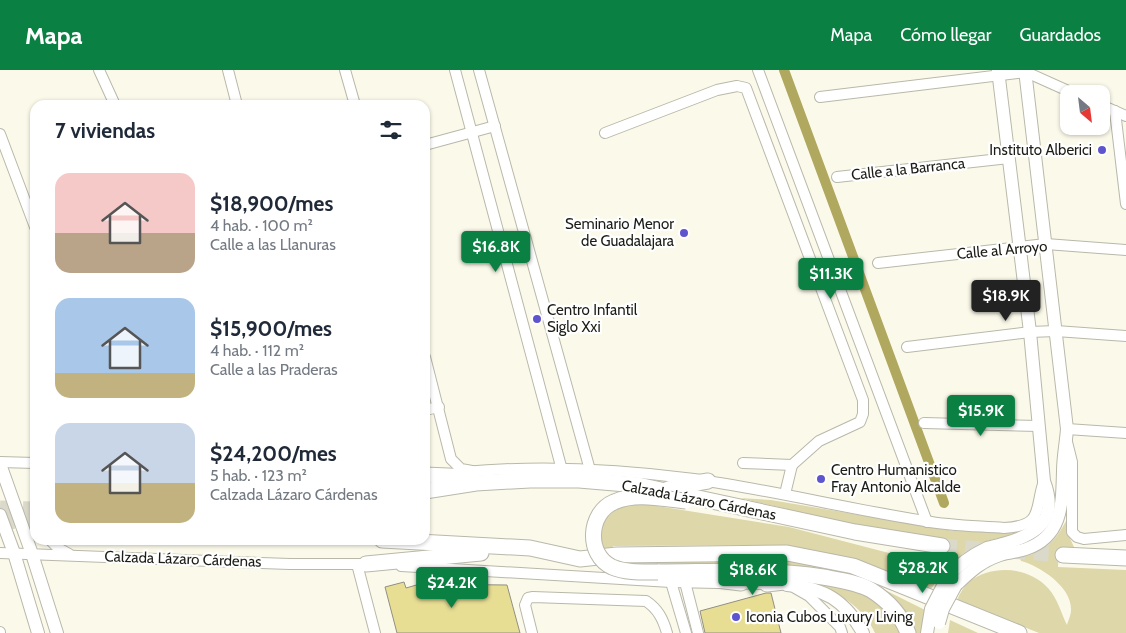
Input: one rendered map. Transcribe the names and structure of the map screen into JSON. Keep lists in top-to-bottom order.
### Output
{
  "streets": {
    "highway": ["Calzada Lázaro Cárdenas"],
    "street": ["Calle a la Barranca", "Calle al Arroyo"]
  },
  "places": [
    "Instituto Alberici",
    "Seminario Menor de Guadalajara",
    "Centro Infantil Siglo Xxi",
    "Centro Humanistico Fray Antonio Alcalde",
    "Iconia Cubos Luxury Living"
  ],
  "north": "bottom right",
  "page": {
    "header": "Mapa",
    "nav": ["Mapa", "Cómo llegar", "Guardados"],
    "heading": "7 viviendas",
    "list": [
      {
        "name": "$18,900/mes",
        "note": "4 hab. · 100 m² · Calle a las Llanuras"
      },
      {
        "name": "$15,900/mes",
        "note": "4 hab. · 112 m² · Calle a las Praderas"
      },
      {
        "name": "$24,200/mes",
        "note": "5 hab. · 123 m² · Calzada Lázaro Cárdenas"
      }
    ],
    "price": [
      "$16.8K",
      "$11.3K",
      "$18.9K",
      "$15.9K",
      "$28.2K",
      "$18.6K",
      "$24.2K"
    ]
  }
}
